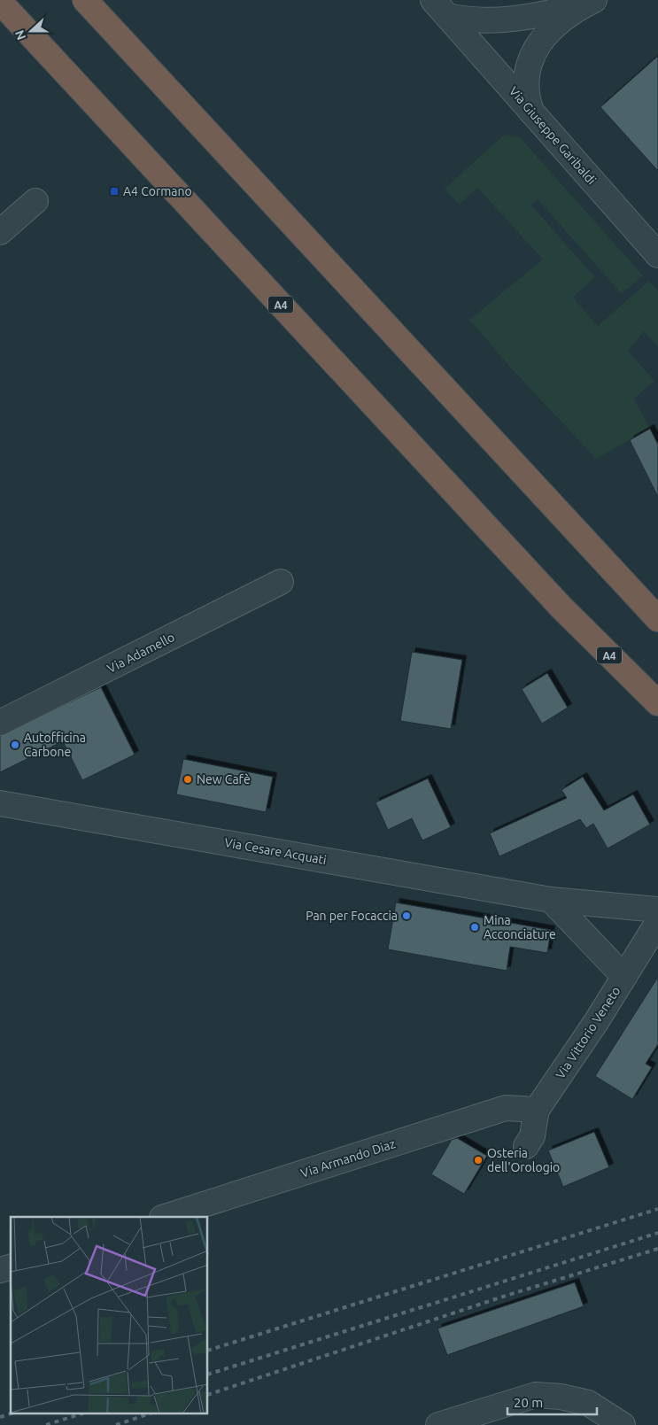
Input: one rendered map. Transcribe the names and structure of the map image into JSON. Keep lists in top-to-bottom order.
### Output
{
  "streets": {
    "highway": ["A4"],
    "street": [
      "Via Giuseppe Garibaldi",
      "Via Adamello",
      "Via Cesare Acquati",
      "Via Vittorio Veneto",
      "Via Armando Diaz"
    ]
  },
  "crossings": [
    ["Via Vittorio Veneto", "Via Armando Diaz"]
  ],
  "places": {
    "transit": ["A4 Cormano"],
    "other": [
      "Autofficina Carbone",
      "New Cafè",
      "Pan per Focaccia",
      "Mina Acconciature",
      "Osteria dell'Orologio"
    ]
  },
  "scale_bar": "20 m",
  "north": "left"
}
